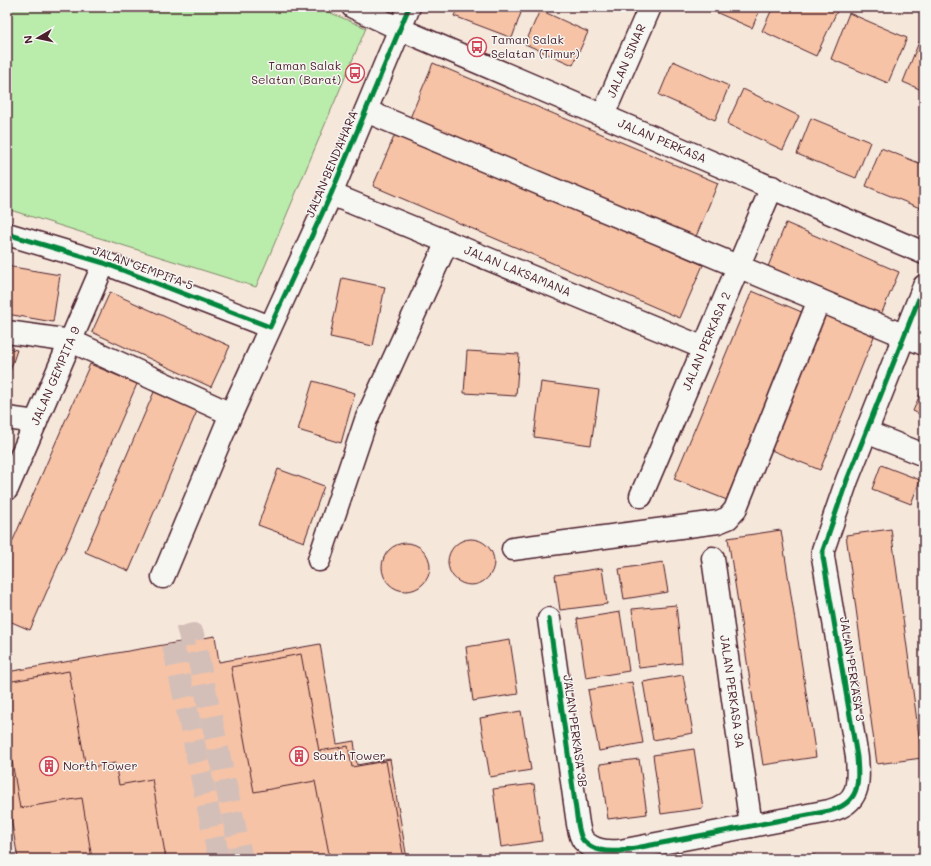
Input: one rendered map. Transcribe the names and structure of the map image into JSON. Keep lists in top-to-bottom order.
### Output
{
  "streets": {
    "street": [
      "JALAN SINAR",
      "JALAN PERKASA",
      "JALAN BENDAHARA",
      "JALAN GEMPITA 5",
      "JALAN LAKSAMANA",
      "JALAN PERKASA 2",
      "JALAN GEMPITA 9",
      "JALAN PERKASA 3",
      "JALAN PERKASA 3A",
      "JALAN PERKASA 3B"
    ]
  },
  "crossings": [
    ["JALAN SINAR", "JALAN PERKASA"],
    ["JALAN PERKASA", "JALAN BENDAHARA"],
    ["JALAN PERKASA", "JALAN PERKASA 2"],
    ["JALAN BENDAHARA", "JALAN GEMPITA 5"],
    ["JALAN BENDAHARA", "JALAN LAKSAMANA"],
    ["JALAN GEMPITA 5", "JALAN GEMPITA 9"],
    ["JALAN LAKSAMANA", "JALAN PERKASA 2"],
    ["JALAN PERKASA 3", "JALAN PERKASA 3A"],
    ["JALAN PERKASA 3", "JALAN PERKASA 3B"]
  ],
  "places": {
    "bus stop": ["Taman Salak Selatan (Timur)", "Taman Salak Selatan (Barat)"],
    "building": ["South Tower", "North Tower"]
  },
  "north": "left"
}
